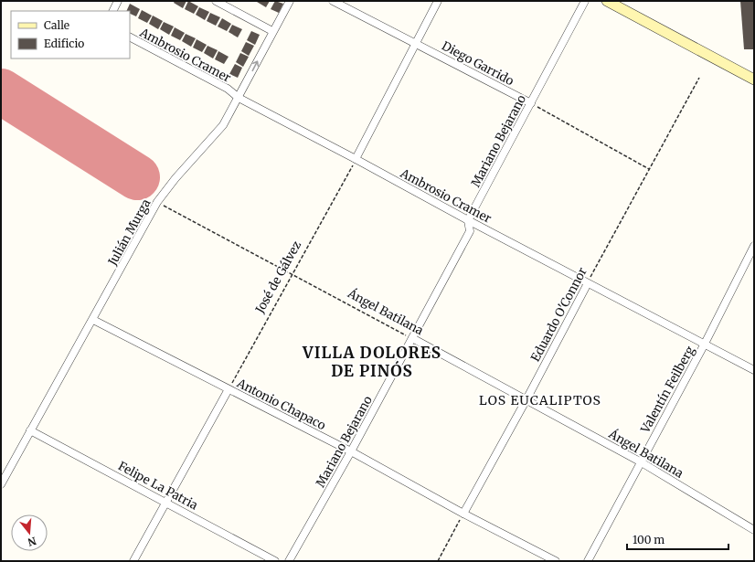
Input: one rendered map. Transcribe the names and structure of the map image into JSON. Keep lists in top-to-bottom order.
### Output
{
  "streets": {
    "street": [
      "Ambrosio Cramer",
      "Diego Garrido",
      "Mariano Bejarano",
      "Julián Murga",
      "Ángel Batilana",
      "Eduardo O'Connor",
      "Valentín Feilberg",
      "Antonio Chapaco",
      "Felipe La Patria"
    ],
    "path": ["José de Gálvez"]
  },
  "crossings": [
    ["Ambrosio Cramer", "Mariano Bejarano"],
    ["Ambrosio Cramer", "Julián Murga"],
    ["Ambrosio Cramer", "José de Gálvez"],
    ["Ambrosio Cramer", "Eduardo O'Connor"],
    ["Ambrosio Cramer", "Valentín Feilberg"],
    ["Diego Garrido", "Mariano Bejarano"],
    ["Mariano Bejarano", "Ángel Batilana"],
    ["Mariano Bejarano", "Antonio Chapaco"],
    ["Julián Murga", "Ángel Batilana"],
    ["Julián Murga", "Antonio Chapaco"],
    ["Julián Murga", "Felipe La Patria"],
    ["José de Gálvez", "Ángel Batilana"],
    ["José de Gálvez", "Antonio Chapaco"],
    ["Ángel Batilana", "Eduardo O'Connor"],
    ["Ángel Batilana", "Valentín Feilberg"],
    ["Eduardo O'Connor", "Antonio Chapaco"]
  ],
  "districts": ["VILLA DOLORES DE PINÓS", "LOS EUCALIPTOS"],
  "legend": ["Calle", "Edificio"],
  "scale_bar": "100 m",
  "north": "bottom"
}
